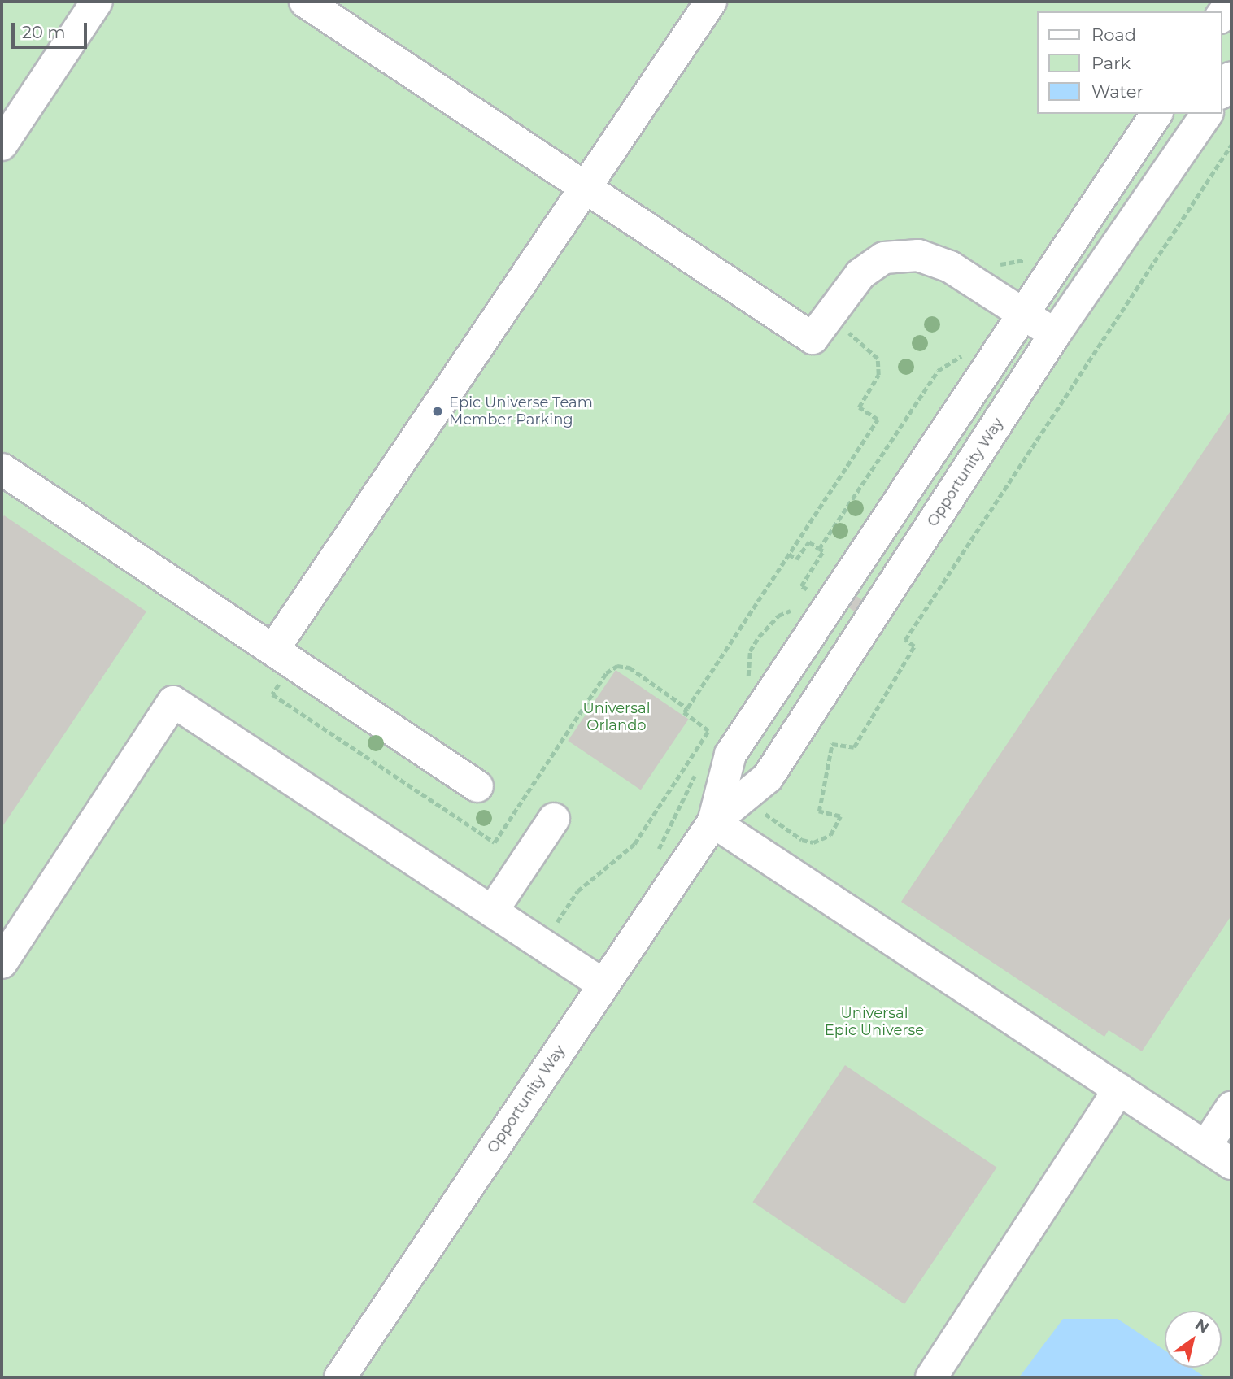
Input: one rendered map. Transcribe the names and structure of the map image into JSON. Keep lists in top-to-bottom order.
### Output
{
  "streets": {
    "street": ["Opportunity Way"]
  },
  "parks": ["Universal Orlando", "Universal Epic Universe"],
  "places": ["Epic Universe Team Member Parking"],
  "legend": ["Road", "Park", "Water"],
  "scale_bar": "20 m",
  "north": "top right"
}
